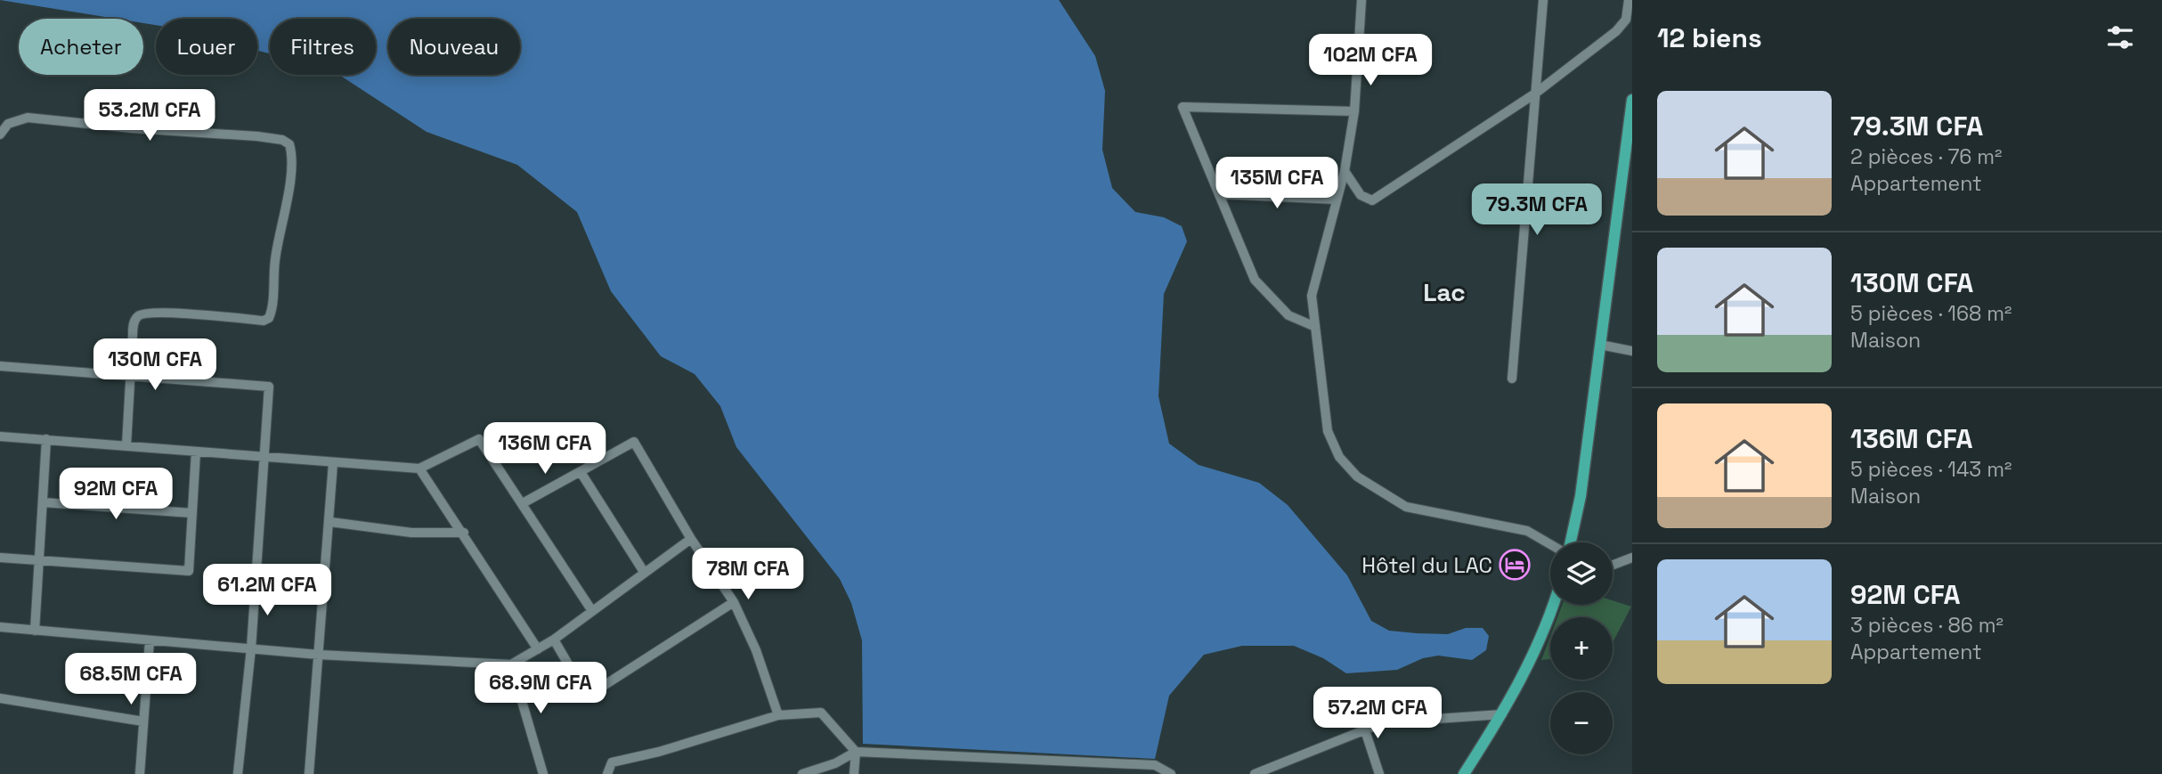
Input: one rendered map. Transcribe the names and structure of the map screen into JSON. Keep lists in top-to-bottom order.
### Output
{
  "districts": ["Lac"],
  "places": {
    "hotel": ["Hôtel du LAC"]
  },
  "page": {
    "heading": "12 biens",
    "chip": [
      "Acheter",
      "Louer",
      "Filtres",
      "Nouveau"
    ],
    "price": [
      "102M CFA",
      "53.2M CFA",
      "135M CFA",
      "79.3M CFA",
      "130M CFA",
      "136M CFA",
      "92M CFA",
      "78M CFA",
      "61.2M CFA",
      "68.5M CFA",
      "68.9M CFA",
      "57.2M CFA"
    ],
    "list": [
      {
        "name": "79.3M CFA",
        "note": "2 pièces · 76 m² · Appartement"
      },
      {
        "name": "130M CFA",
        "note": "5 pièces · 168 m² · Maison"
      },
      {
        "name": "136M CFA",
        "note": "5 pièces · 143 m² · Maison"
      },
      {
        "name": "92M CFA",
        "note": "3 pièces · 86 m² · Appartement"
      }
    ],
    "map_buttons": ["+", "−"]
  }
}
